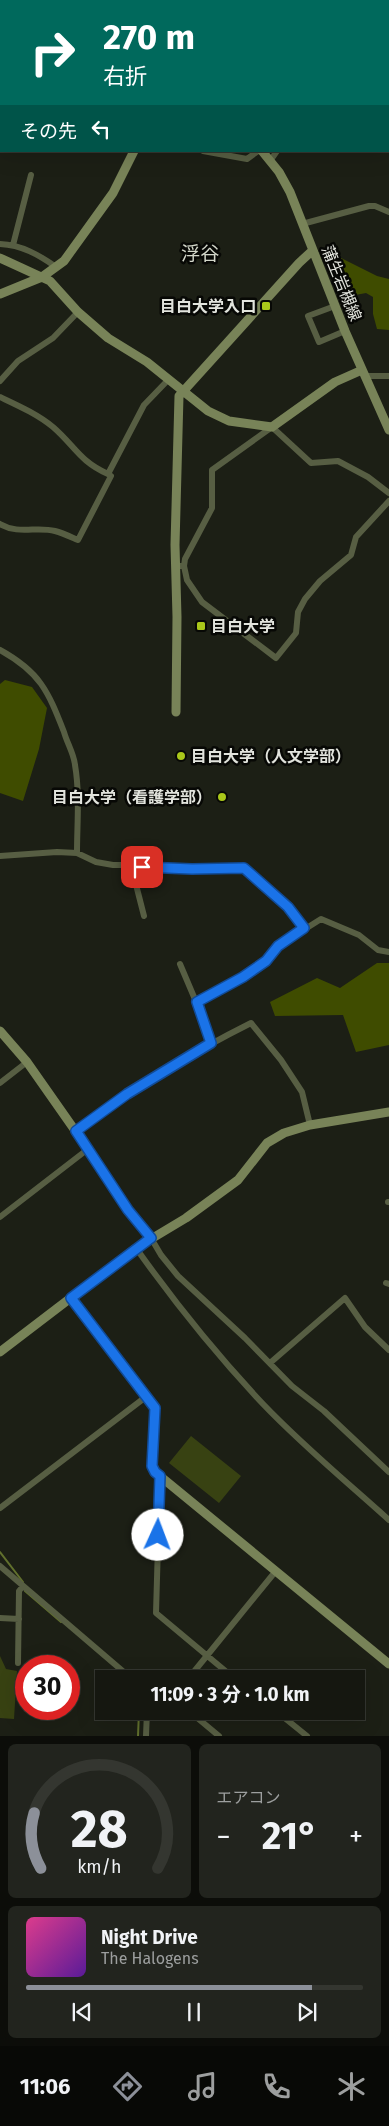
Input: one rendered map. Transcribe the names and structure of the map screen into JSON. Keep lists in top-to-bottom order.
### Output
{
  "streets": {
    "street": ["蒲生岩槻線"]
  },
  "districts": ["浮谷"],
  "places": {
    "transit": ["目白大学入口", "目白大学"],
    "other": ["目白大学（人文学部）", "目白大学（看護学部）"]
  },
  "page": {
    "turn": ["270 m", "右折"],
    "then": "その先",
    "limit": "30",
    "trip": "11:09 · 3 分 · 1.0 km",
    "tile": "エアコン",
    "heat": ["−", "21°", "+"],
    "song": ["Night Drive", "The Halogens"],
    "tabs": "11:06",
    "gauge": ["28", "km/h"]
  }
}
